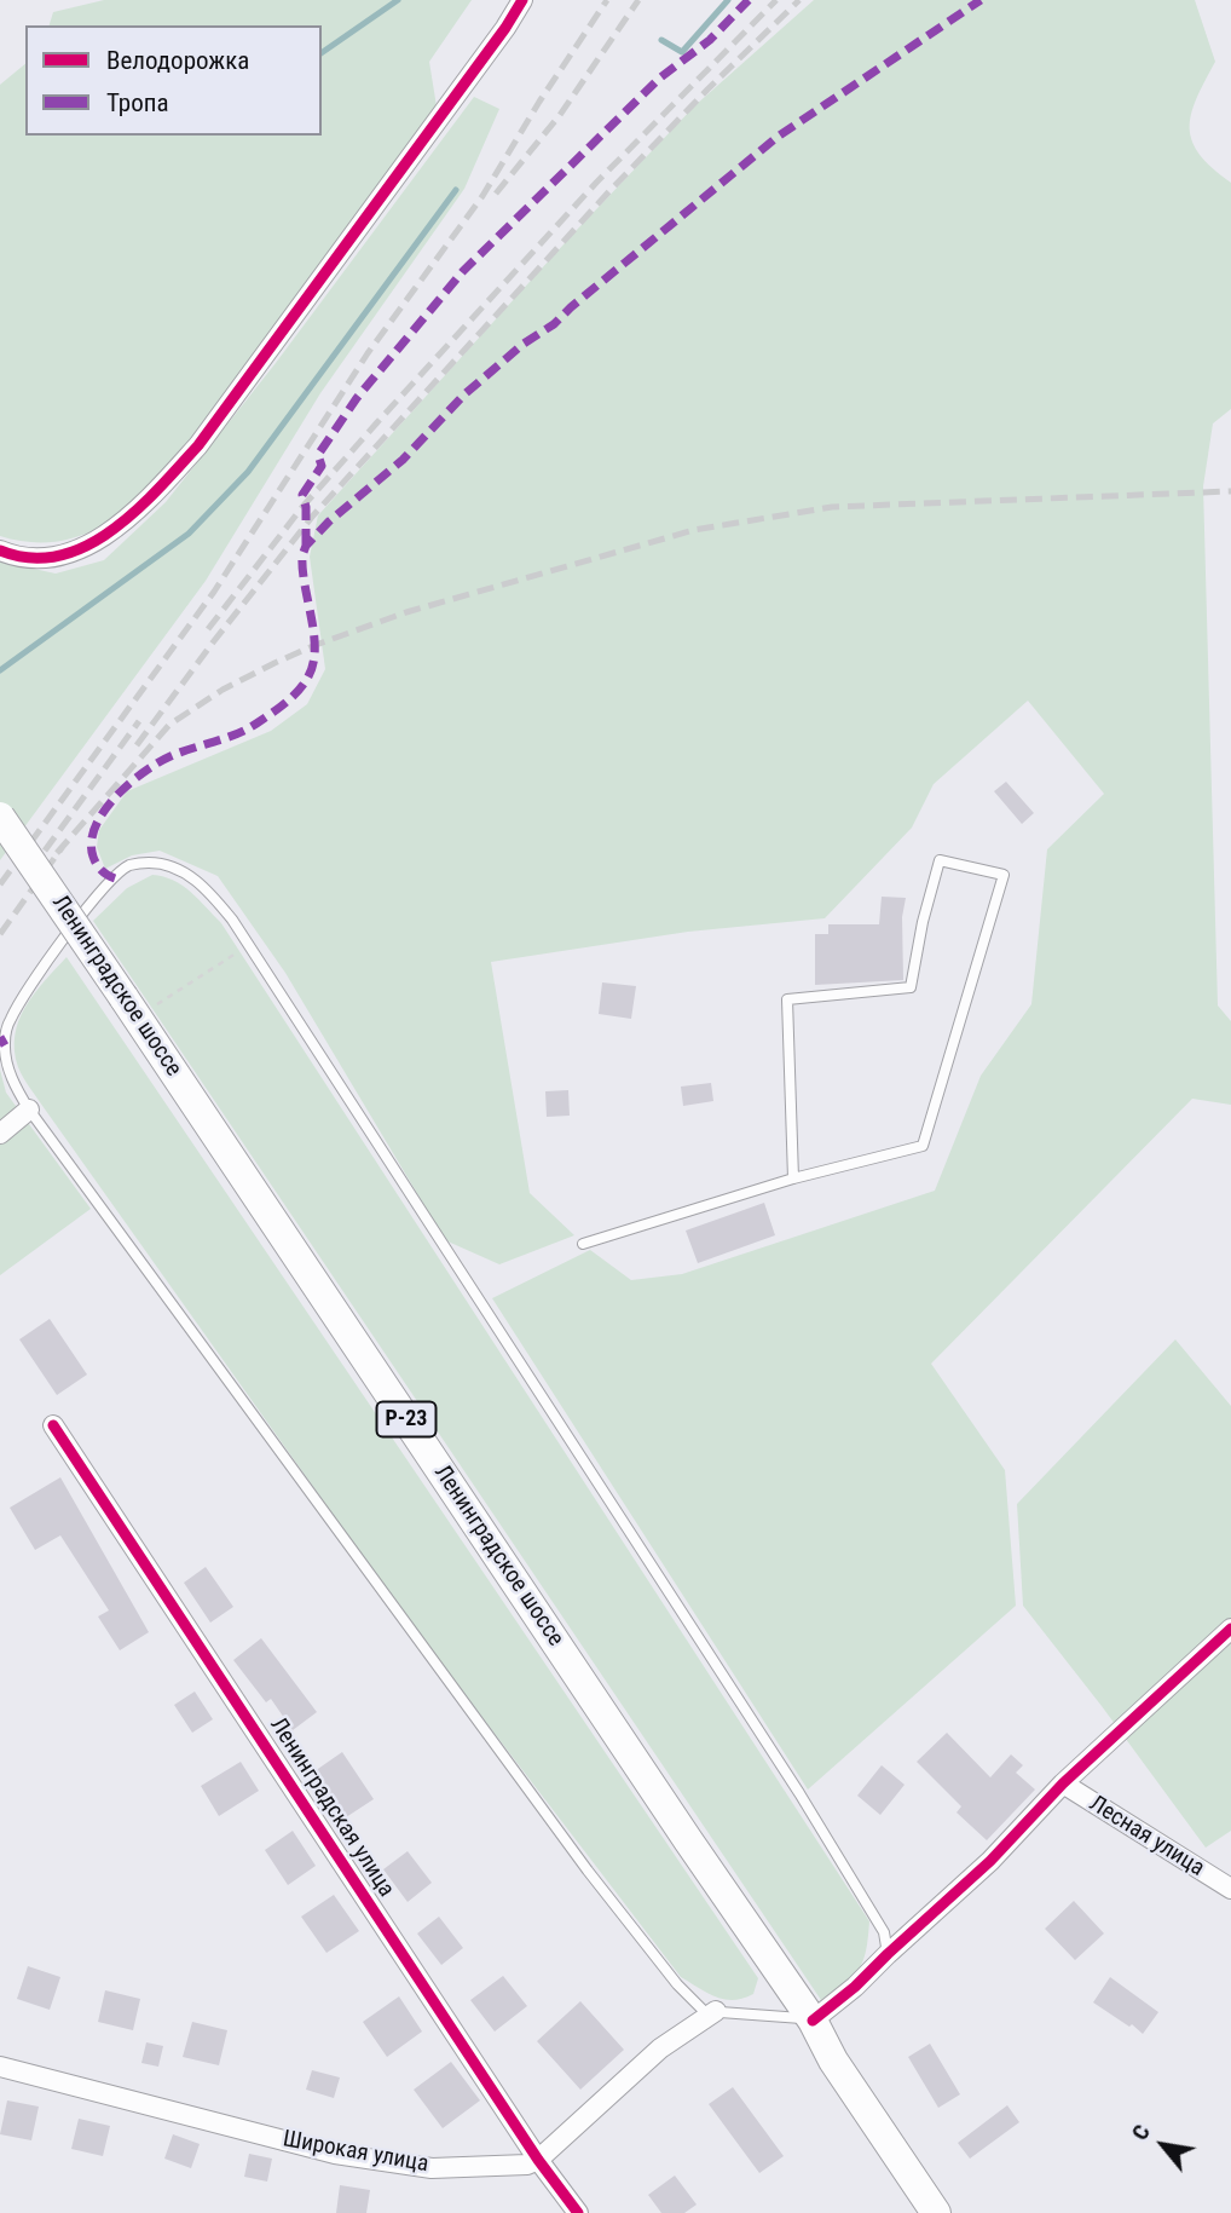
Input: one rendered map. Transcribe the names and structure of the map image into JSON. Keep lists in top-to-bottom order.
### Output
{
  "streets": {
    "highway": ["Ленинградское шоссе", "Р-23"],
    "street": ["Ленинградская улица", "Лесная улица", "Широкая улица"]
  },
  "crossings": [
    ["Ленинградская улица", "Широкая улица"]
  ],
  "legend": ["Велодорожка", "Тропа"],
  "north": "top left"
}
